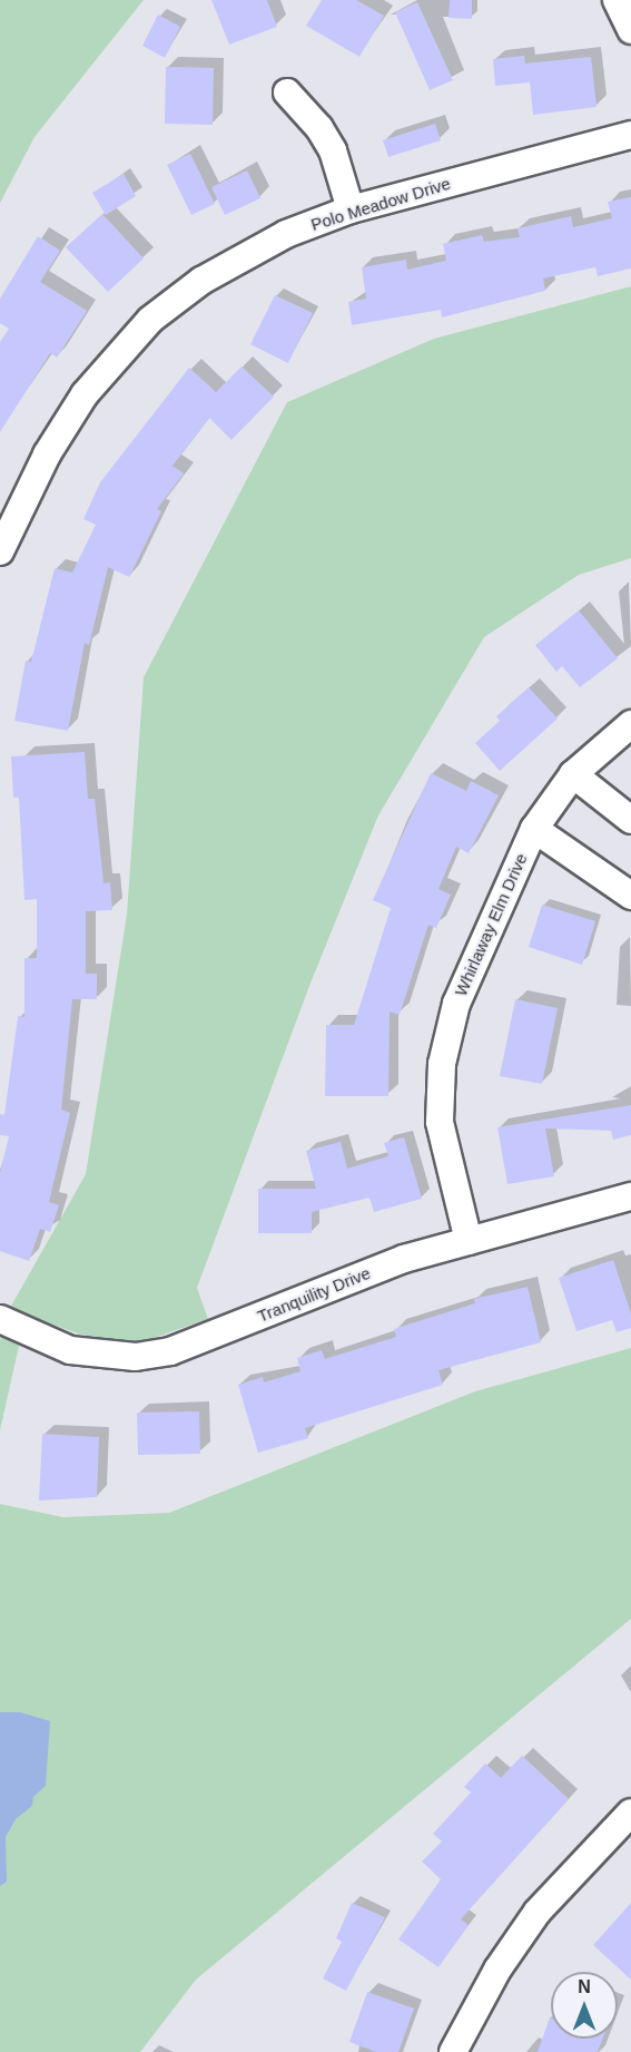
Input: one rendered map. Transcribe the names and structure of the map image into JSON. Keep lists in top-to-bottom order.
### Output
{
  "streets": {
    "street": ["Polo Meadow Drive", "Whirlaway Elm Drive", "Tranquility Drive"]
  },
  "crossings": [
    ["Whirlaway Elm Drive", "Tranquility Drive"]
  ],
  "north": "top"
}
